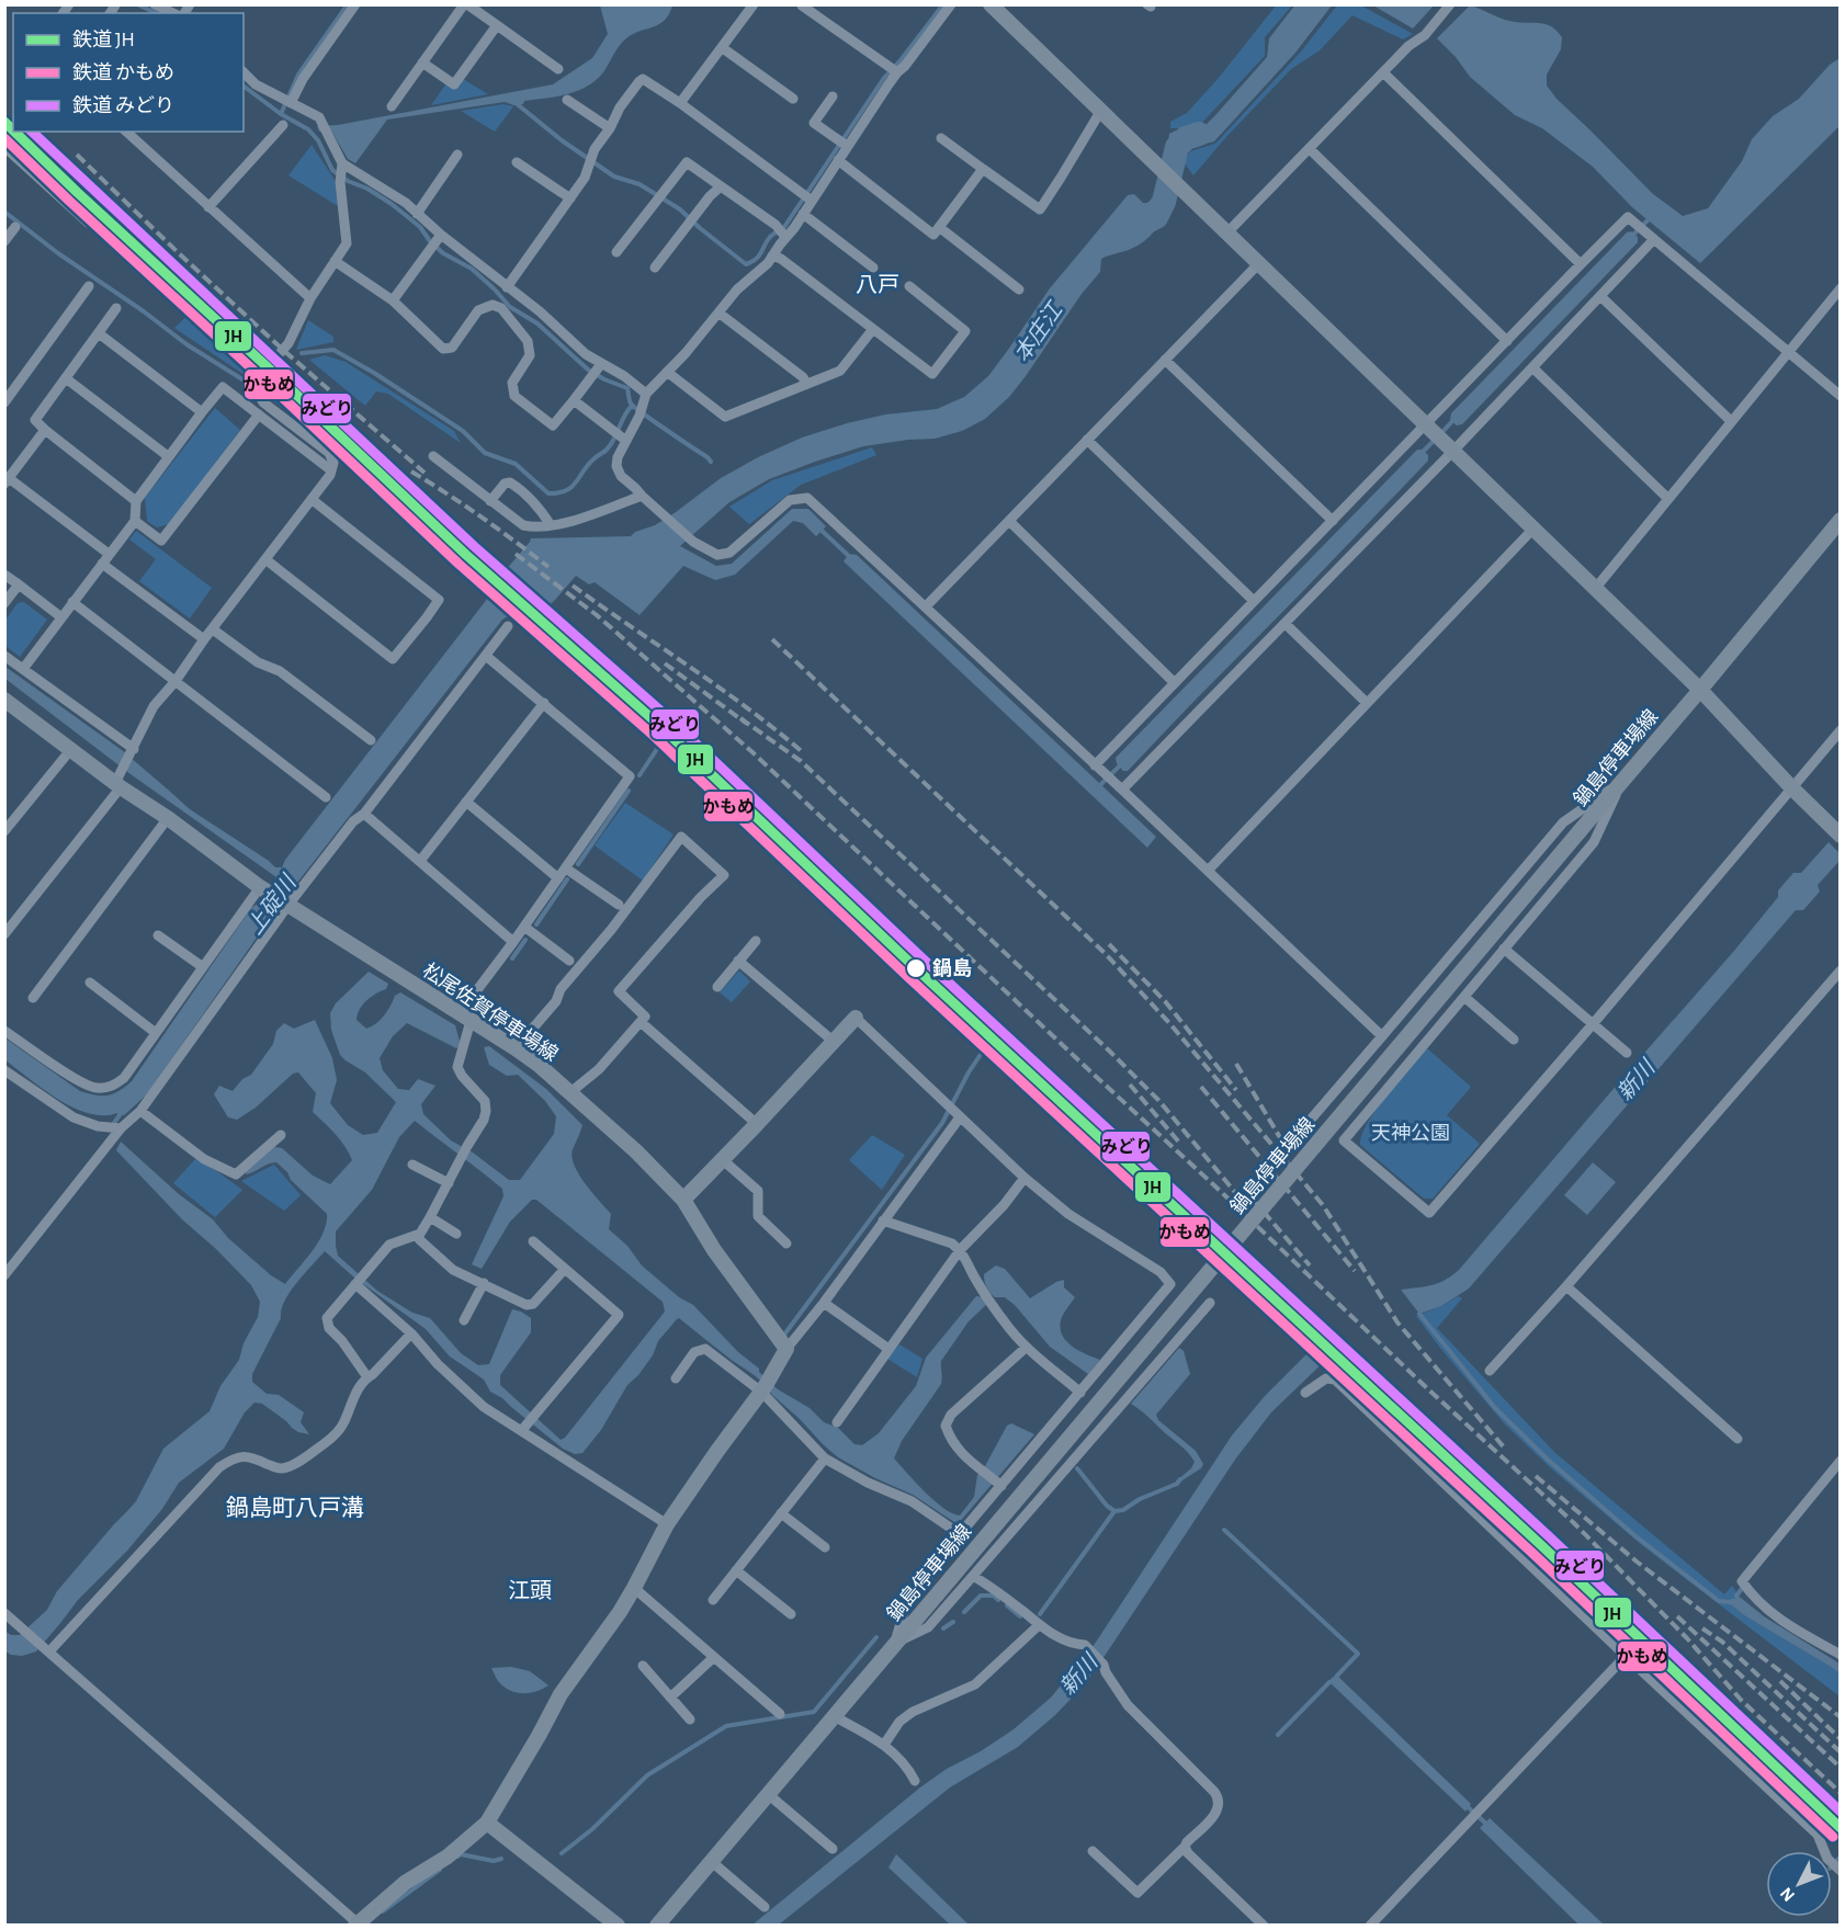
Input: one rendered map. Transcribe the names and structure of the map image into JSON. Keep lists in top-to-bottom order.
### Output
{
  "streets": {
    "main road": ["鍋島停車場線", "松尾佐賀停車場線"]
  },
  "districts": ["八戸", "鍋島町八戸溝", "江頭"],
  "water": ["本庄江", "上碇川", "新川"],
  "parks": ["天神公園"],
  "places": ["鍋島"],
  "lines": ["rail line JH", "rail line みどり", "rail line かもめ"],
  "legend": ["鉄道 JH", "鉄道 かもめ", "鉄道 みどり"],
  "north": "bottom left"
}
